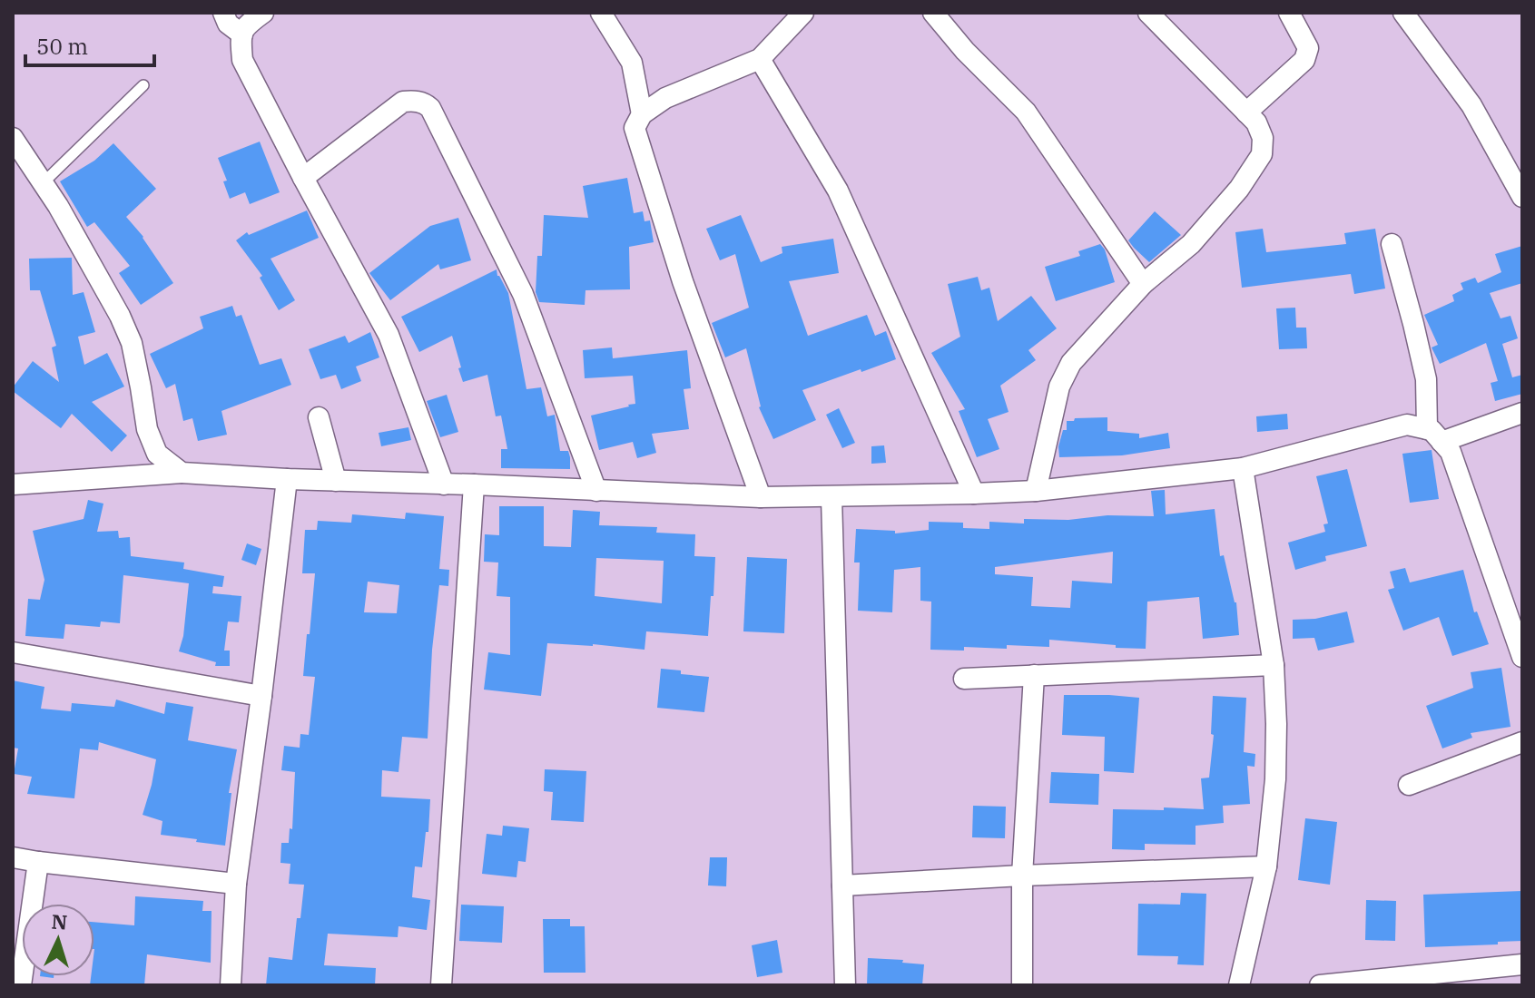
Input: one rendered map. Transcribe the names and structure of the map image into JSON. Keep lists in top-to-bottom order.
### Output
{
  "scale_bar": "50 m",
  "north": "top"
}
